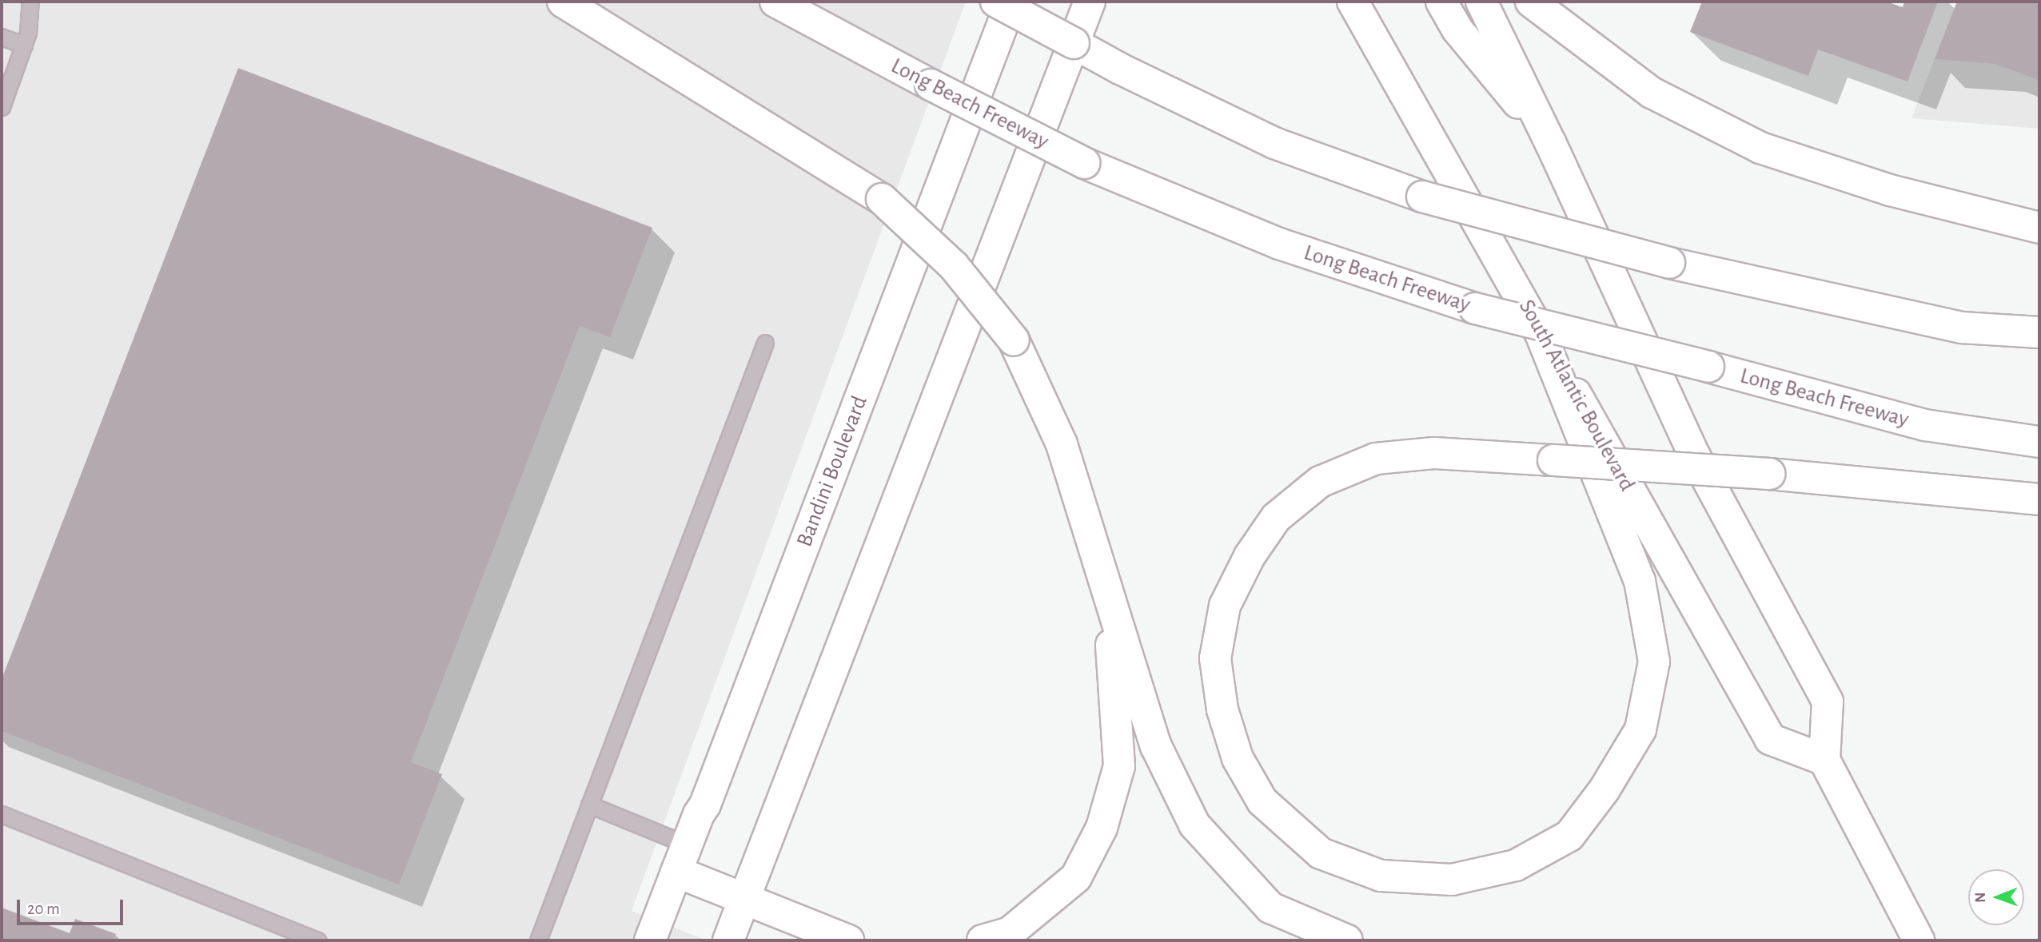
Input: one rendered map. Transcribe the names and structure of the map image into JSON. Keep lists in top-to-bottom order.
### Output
{
  "streets": {
    "main road": ["Long Beach Freeway", "South Atlantic Boulevard", "Bandini Boulevard"]
  },
  "scale_bar": "20 m",
  "north": "left"
}
